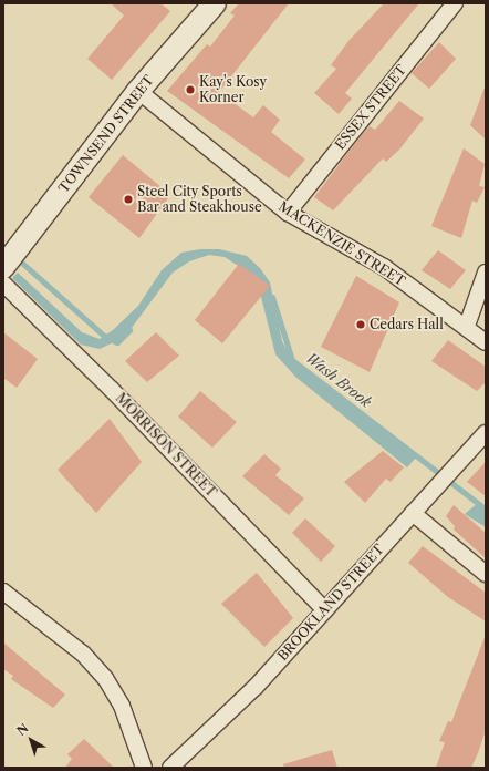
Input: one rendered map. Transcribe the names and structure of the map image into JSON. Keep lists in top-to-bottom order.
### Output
{
  "streets": {
    "main road": ["TOWNSEND STREET"],
    "street": [
      "ESSEX STREET",
      "MACKENZIE STREET",
      "MORRISON STREET",
      "BROOKLAND STREET"
    ]
  },
  "crossings": [
    ["ESSEX STREET", "MACKENZIE STREET"],
    ["TOWNSEND STREET", "MACKENZIE STREET"],
    ["TOWNSEND STREET", "MORRISON STREET"],
    ["MORRISON STREET", "BROOKLAND STREET"]
  ],
  "water": ["Wash Brook"],
  "places": ["Kay's Kosy Korner", "Steel City Sports Bar and Steakhouse", "Cedars Hall"],
  "north": "top left"
}
